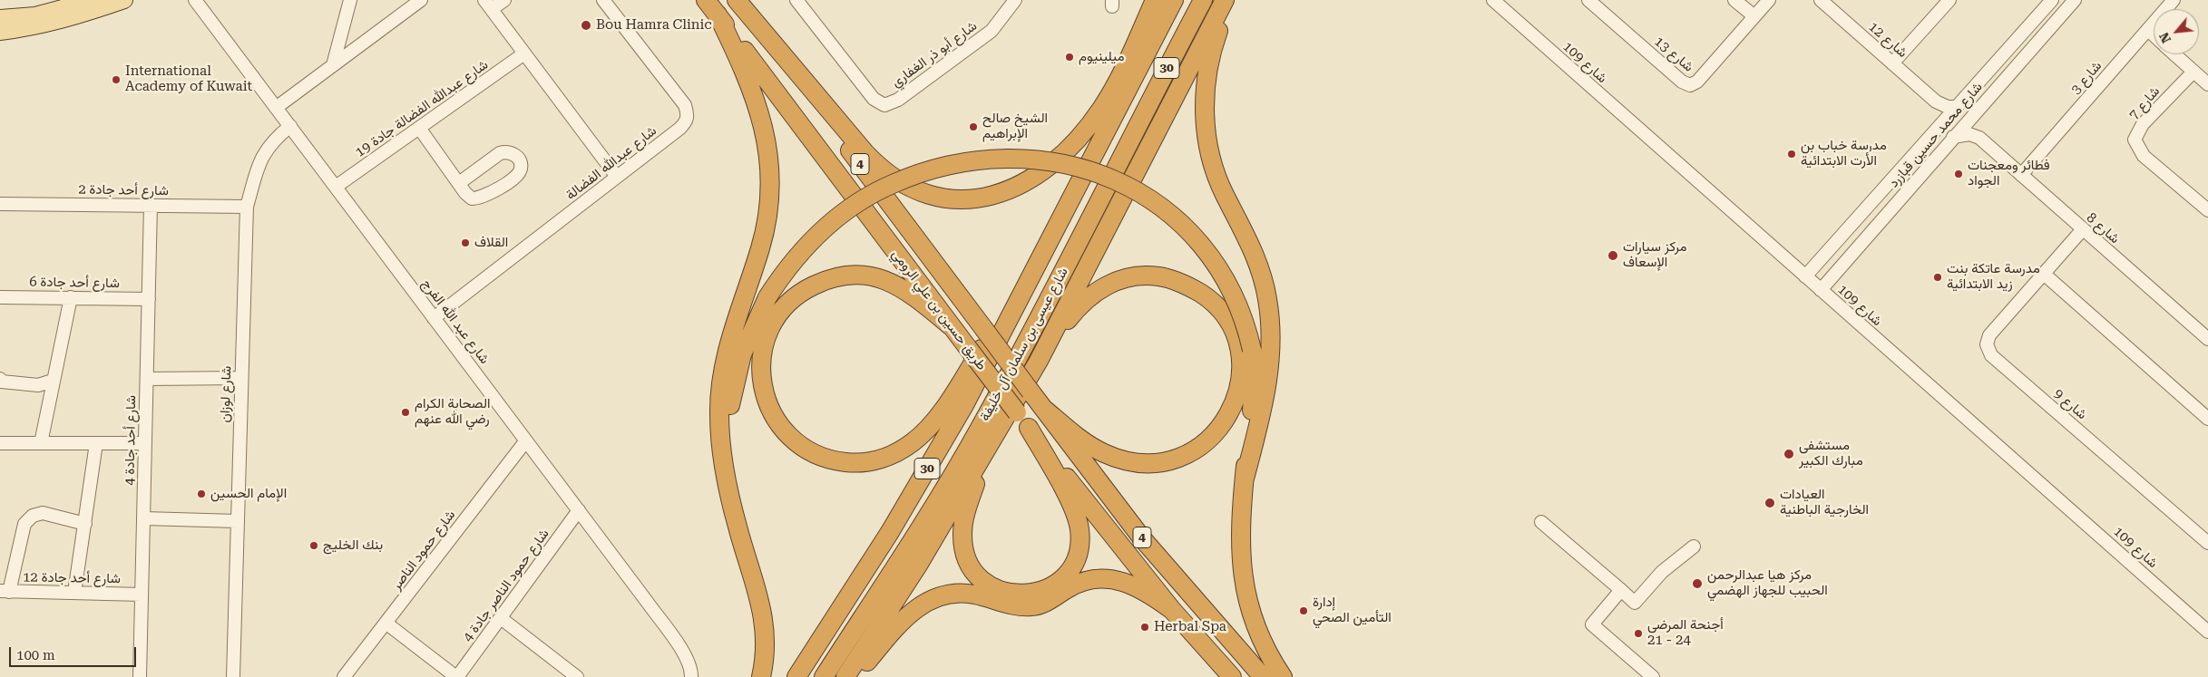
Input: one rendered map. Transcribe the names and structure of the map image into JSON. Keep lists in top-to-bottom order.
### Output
{
  "streets": {
    "highway": [
      "30",
      "4",
      "طريق حسين بن علي الرومي",
      "شارع عيسى بن سلمان آل خليفة"
    ],
    "street": [
      "شارع 12",
      "شارع أبو ذر الغفاري",
      "شارع 13",
      "شارع 109",
      "شارع 3",
      "شارع 7",
      "شارع عبدالله الفضالة جادة 19",
      "شارع محمد حسين قبازرد",
      "شارع عبدالله الفضالة",
      "شارع أحد جادة 2",
      "شارع 8",
      "شارع أحد جادة 6",
      "شارع عبد الله الفرج",
      "شارع لوزان",
      "شارع 9",
      "شارع أحد جادة 4",
      "شارع حمود الناصر",
      "شارع أحد جادة 12",
      "شارع حمود الناصر جادة 4"
    ]
  },
  "crossings": [
    ["شارع 12", "شارع محمد حسين قبازرد"],
    ["شارع 109", "شارع محمد حسين قبازرد"],
    ["شارع 3", "شارع 8"],
    ["شارع عبدالله الفضالة جادة 19", "شارع عبد الله الفرج"],
    ["شارع عبدالله الفضالة", "شارع عبد الله الفرج"],
    ["شارع أحد جادة 2", "شارع لوزان"],
    ["شارع أحد جادة 2", "شارع أحد جادة 4"],
    ["شارع 8", "شارع 9"],
    ["شارع أحد جادة 6", "شارع أحد جادة 4"],
    ["شارع عبد الله الفرج", "شارع لوزان"],
    ["شارع عبد الله الفرج", "شارع حمود الناصر"],
    ["شارع عبد الله الفرج", "شارع حمود الناصر جادة 4"],
    ["شارع أحد جادة 4", "شارع أحد جادة 12"]
  ],
  "places": [
    "Bou Hamra Clinic",
    "ميلينيوم",
    "International Academy of Kuwait",
    "الشيخ صالح الإبراهيم",
    "مدرسة خباب بن الأرت الابتدائية",
    "فطائر ومعجنات الجواد",
    "القلاف",
    "مركز سيارات الإسعاف",
    "مدرسة عاتكة بنت زيد الابتدائية",
    "الصحابة الكرام رضي الله عنهم",
    "مستشفى مبارك الكبير",
    "الإمام الحسين",
    "العيادات الخارجية الباطنية",
    "بنك الخليج",
    "مركز هيا عبدالرحمن الحبيب للجهاز الهضمي",
    "إدارة التأمين الصحي",
    "Herbal Spa",
    "أجنحة المرضى 21 - 24"
  ],
  "scale_bar": "100 m",
  "north": "bottom left"
}
